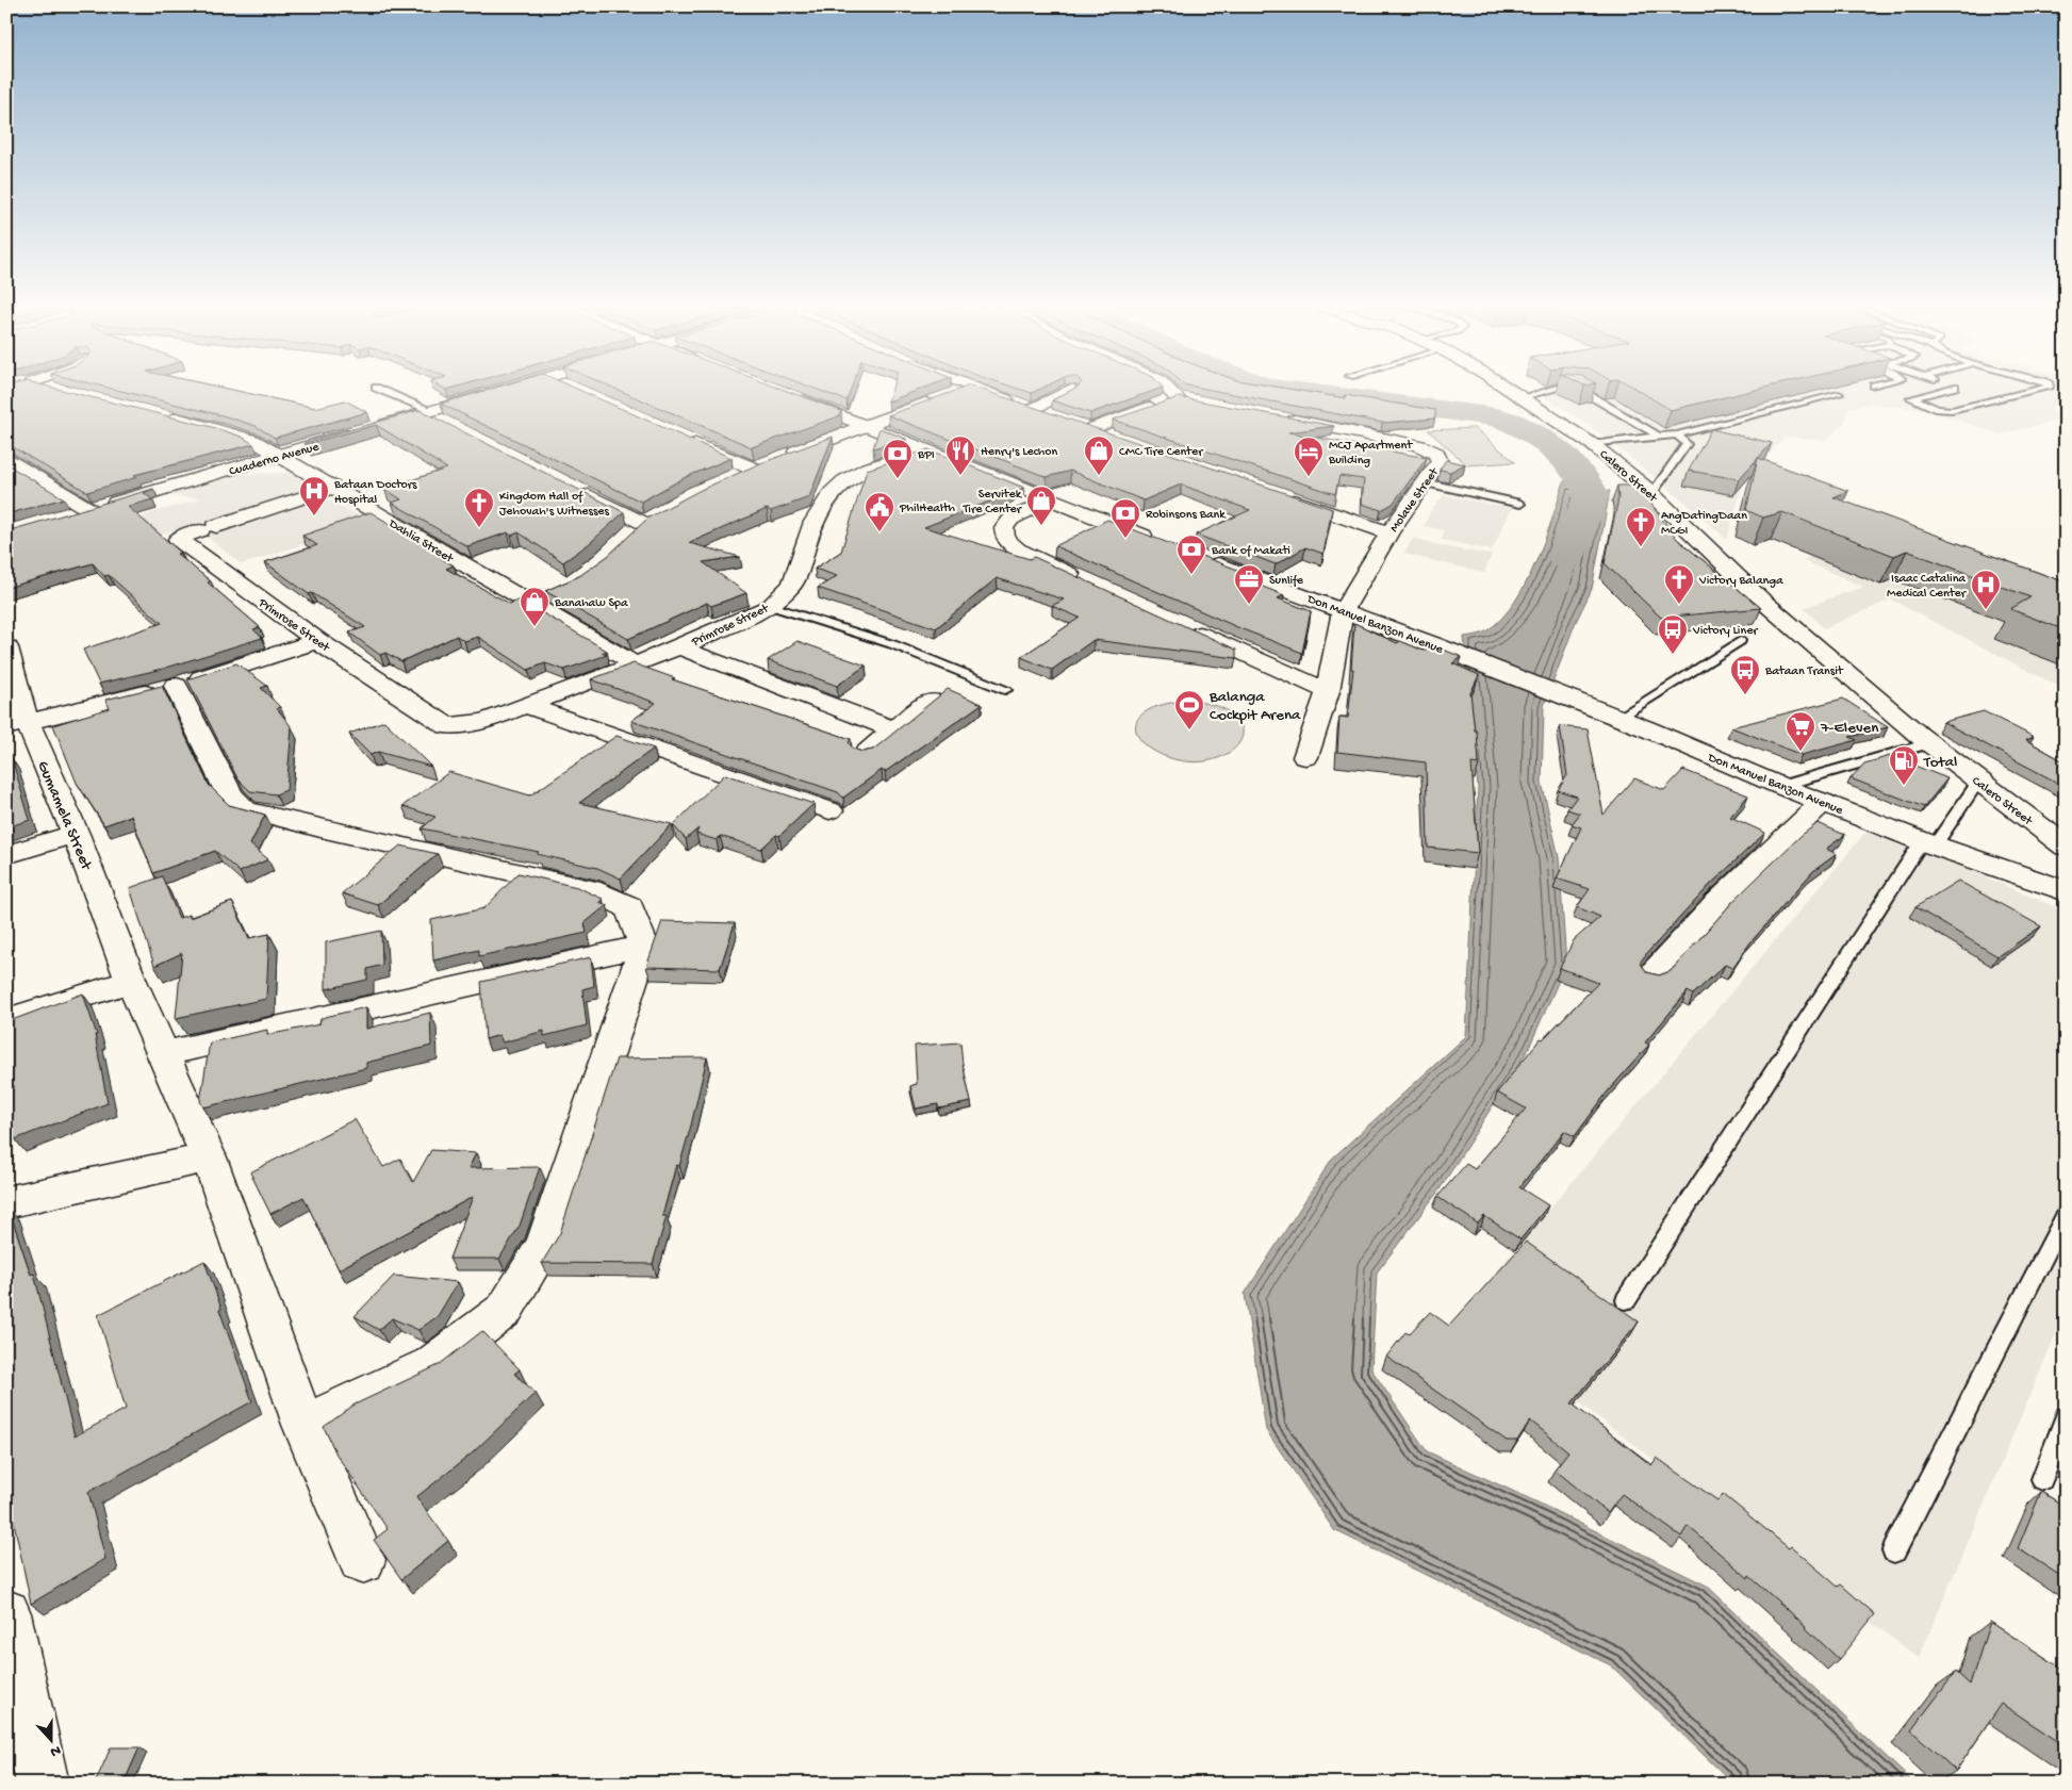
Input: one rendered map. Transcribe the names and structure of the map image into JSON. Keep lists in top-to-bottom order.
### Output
{
  "streets": {
    "street": [
      "Cuaderno Avenue",
      "Calero Street",
      "Molave Street",
      "Dahlia Street",
      "Don Manuel Banzon Avenue",
      "Primrose Street",
      "Gumamela Street"
    ]
  },
  "crossings": [
    ["Cuaderno Avenue", "Dahlia Street"],
    ["Molave Street", "Don Manuel Banzon Avenue"],
    ["Dahlia Street", "Primrose Street"]
  ],
  "places": {
    "restaurant": ["Henry's Lechon"],
    "shop": ["CMC Tire Center", "Servitek Tire Center", "Banahaw Spa"],
    "hotel": ["MCJ Apartment Building"],
    "bank": ["BPI", "Robinsons Bank", "Bank of Makati"],
    "hospital": ["Bataan Doctors Hospital", "Isaac Catalina Medical Center"],
    "church": ["Kingdom Hall of Jehovah's Witnesses", "AngDatingDaan MCGI", "Victory Balanga"],
    "public building": ["PhilHealth"],
    "office": ["Sunlife"],
    "bus stop": ["Victory Liner", "Bataan Transit"],
    "sports": ["Balanga Cockpit Arena"],
    "supermarket": ["7-Eleven"],
    "fuel station": ["Total"]
  },
  "north": "bottom"
}
